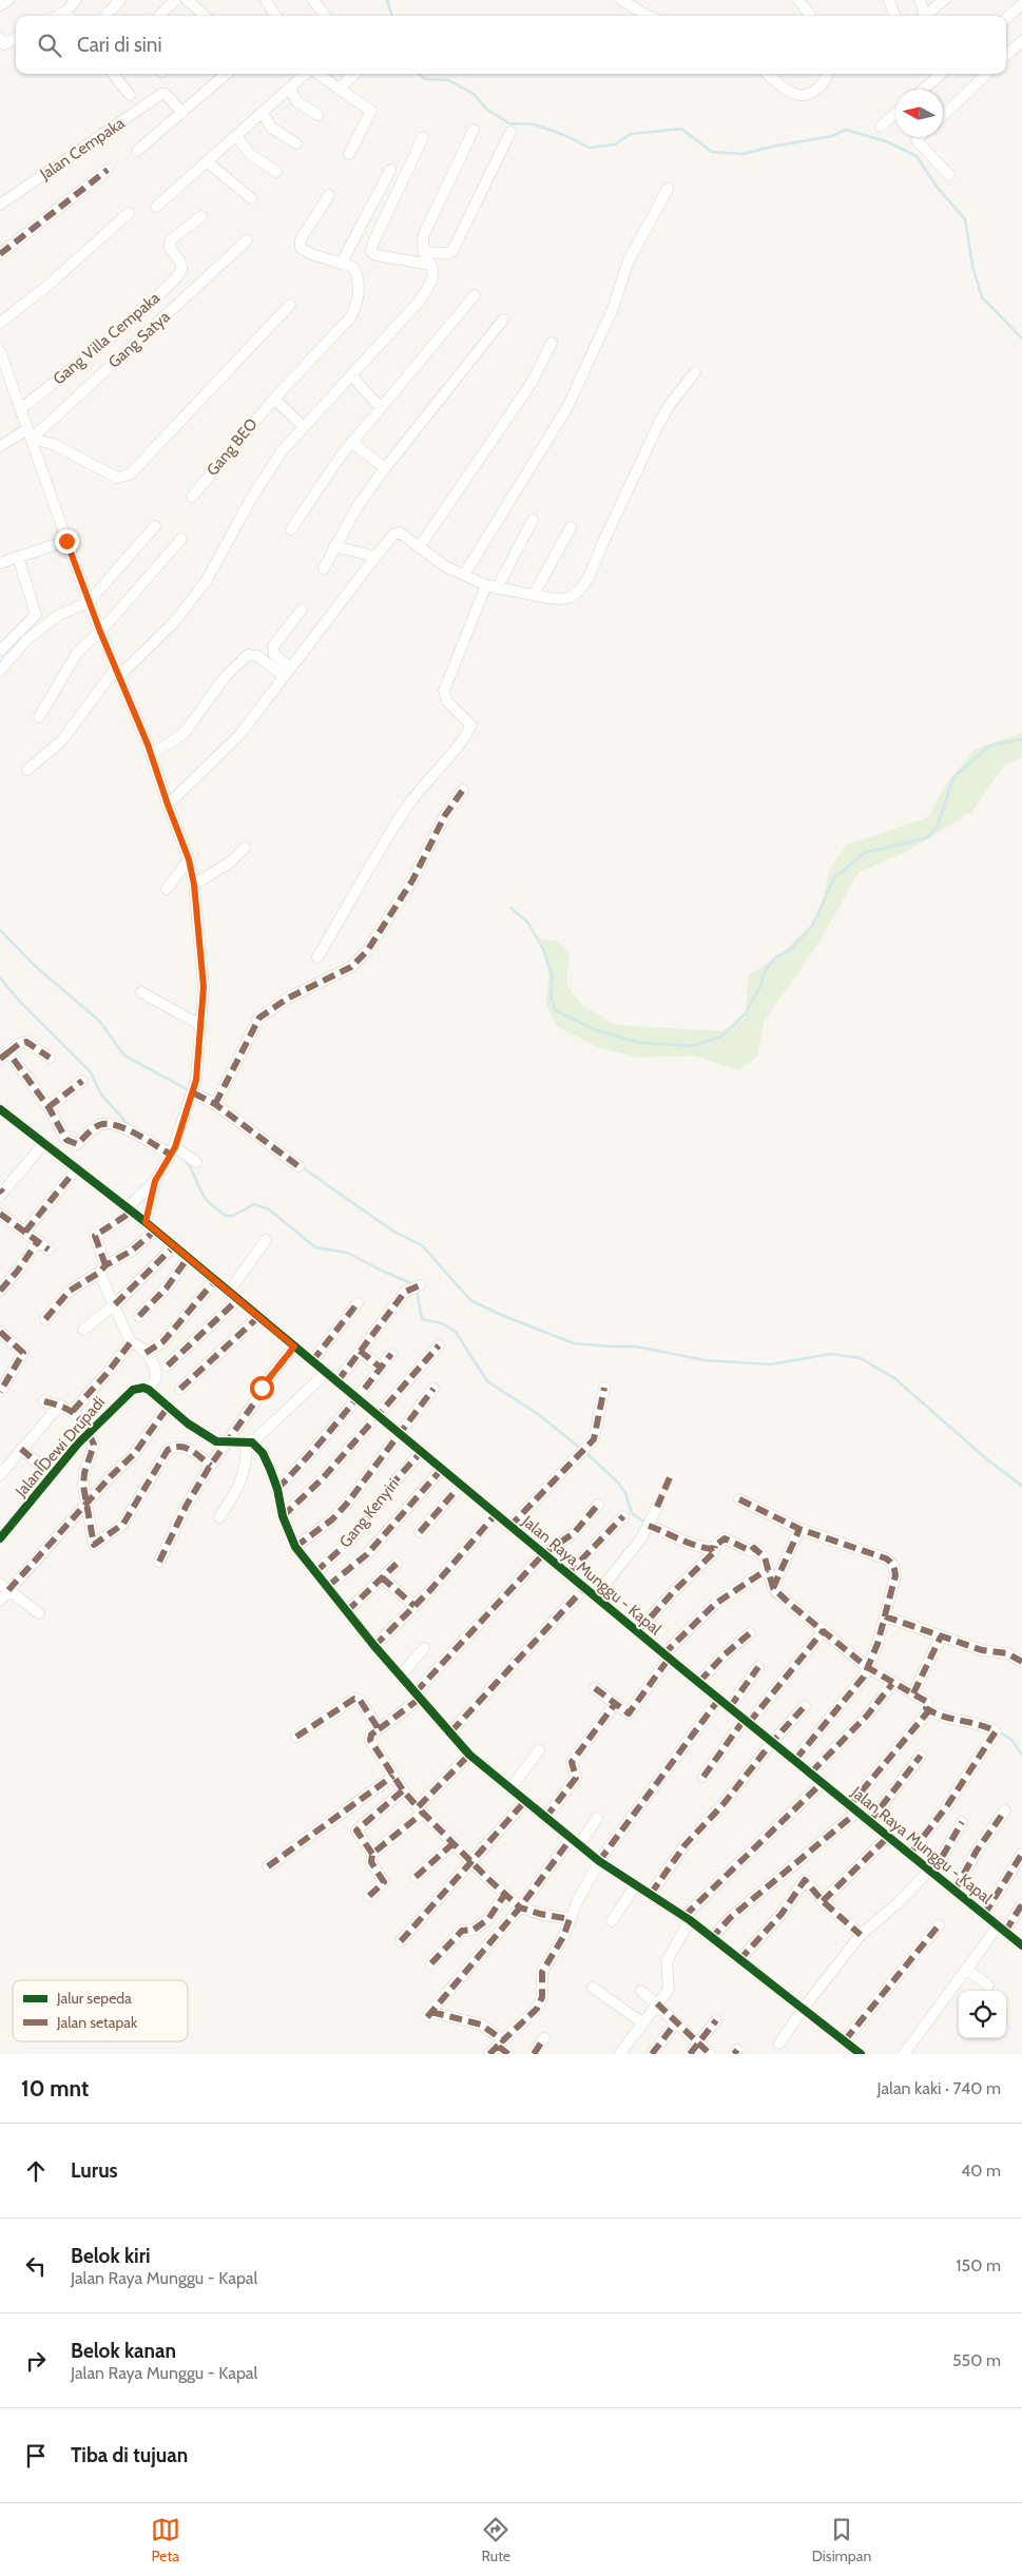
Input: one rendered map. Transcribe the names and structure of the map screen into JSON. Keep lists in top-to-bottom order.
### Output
{
  "streets": {
    "street": [
      "Jalan Cempaka",
      "Gang Villa Cempaka",
      "Gang Satya",
      "Gang BEO",
      "Jalan Dewi Drupadi",
      "Gang Kenyiri",
      "Jalan Raya Munggu - Kapal"
    ]
  },
  "crossings": [
    ["Gang Kenyiri", "Jalan Raya Munggu - Kapal"]
  ],
  "legend": ["Jalur sepeda", "Jalan setapak"],
  "north": "left",
  "page": {
    "search": "Cari di sini",
    "heading": ["10 mnt", "Jalan kaki · 740 m"],
    "list": [
      ["Lurus", "40 m"],
      ["Belok kiri", "Jalan Raya Munggu - Kapal", "150 m"],
      ["Belok kanan", "Jalan Raya Munggu - Kapal", "550 m"],
      "Tiba di tujuan"
    ],
    "nav": ["Peta", "Rute", "Disimpan"]
  }
}
